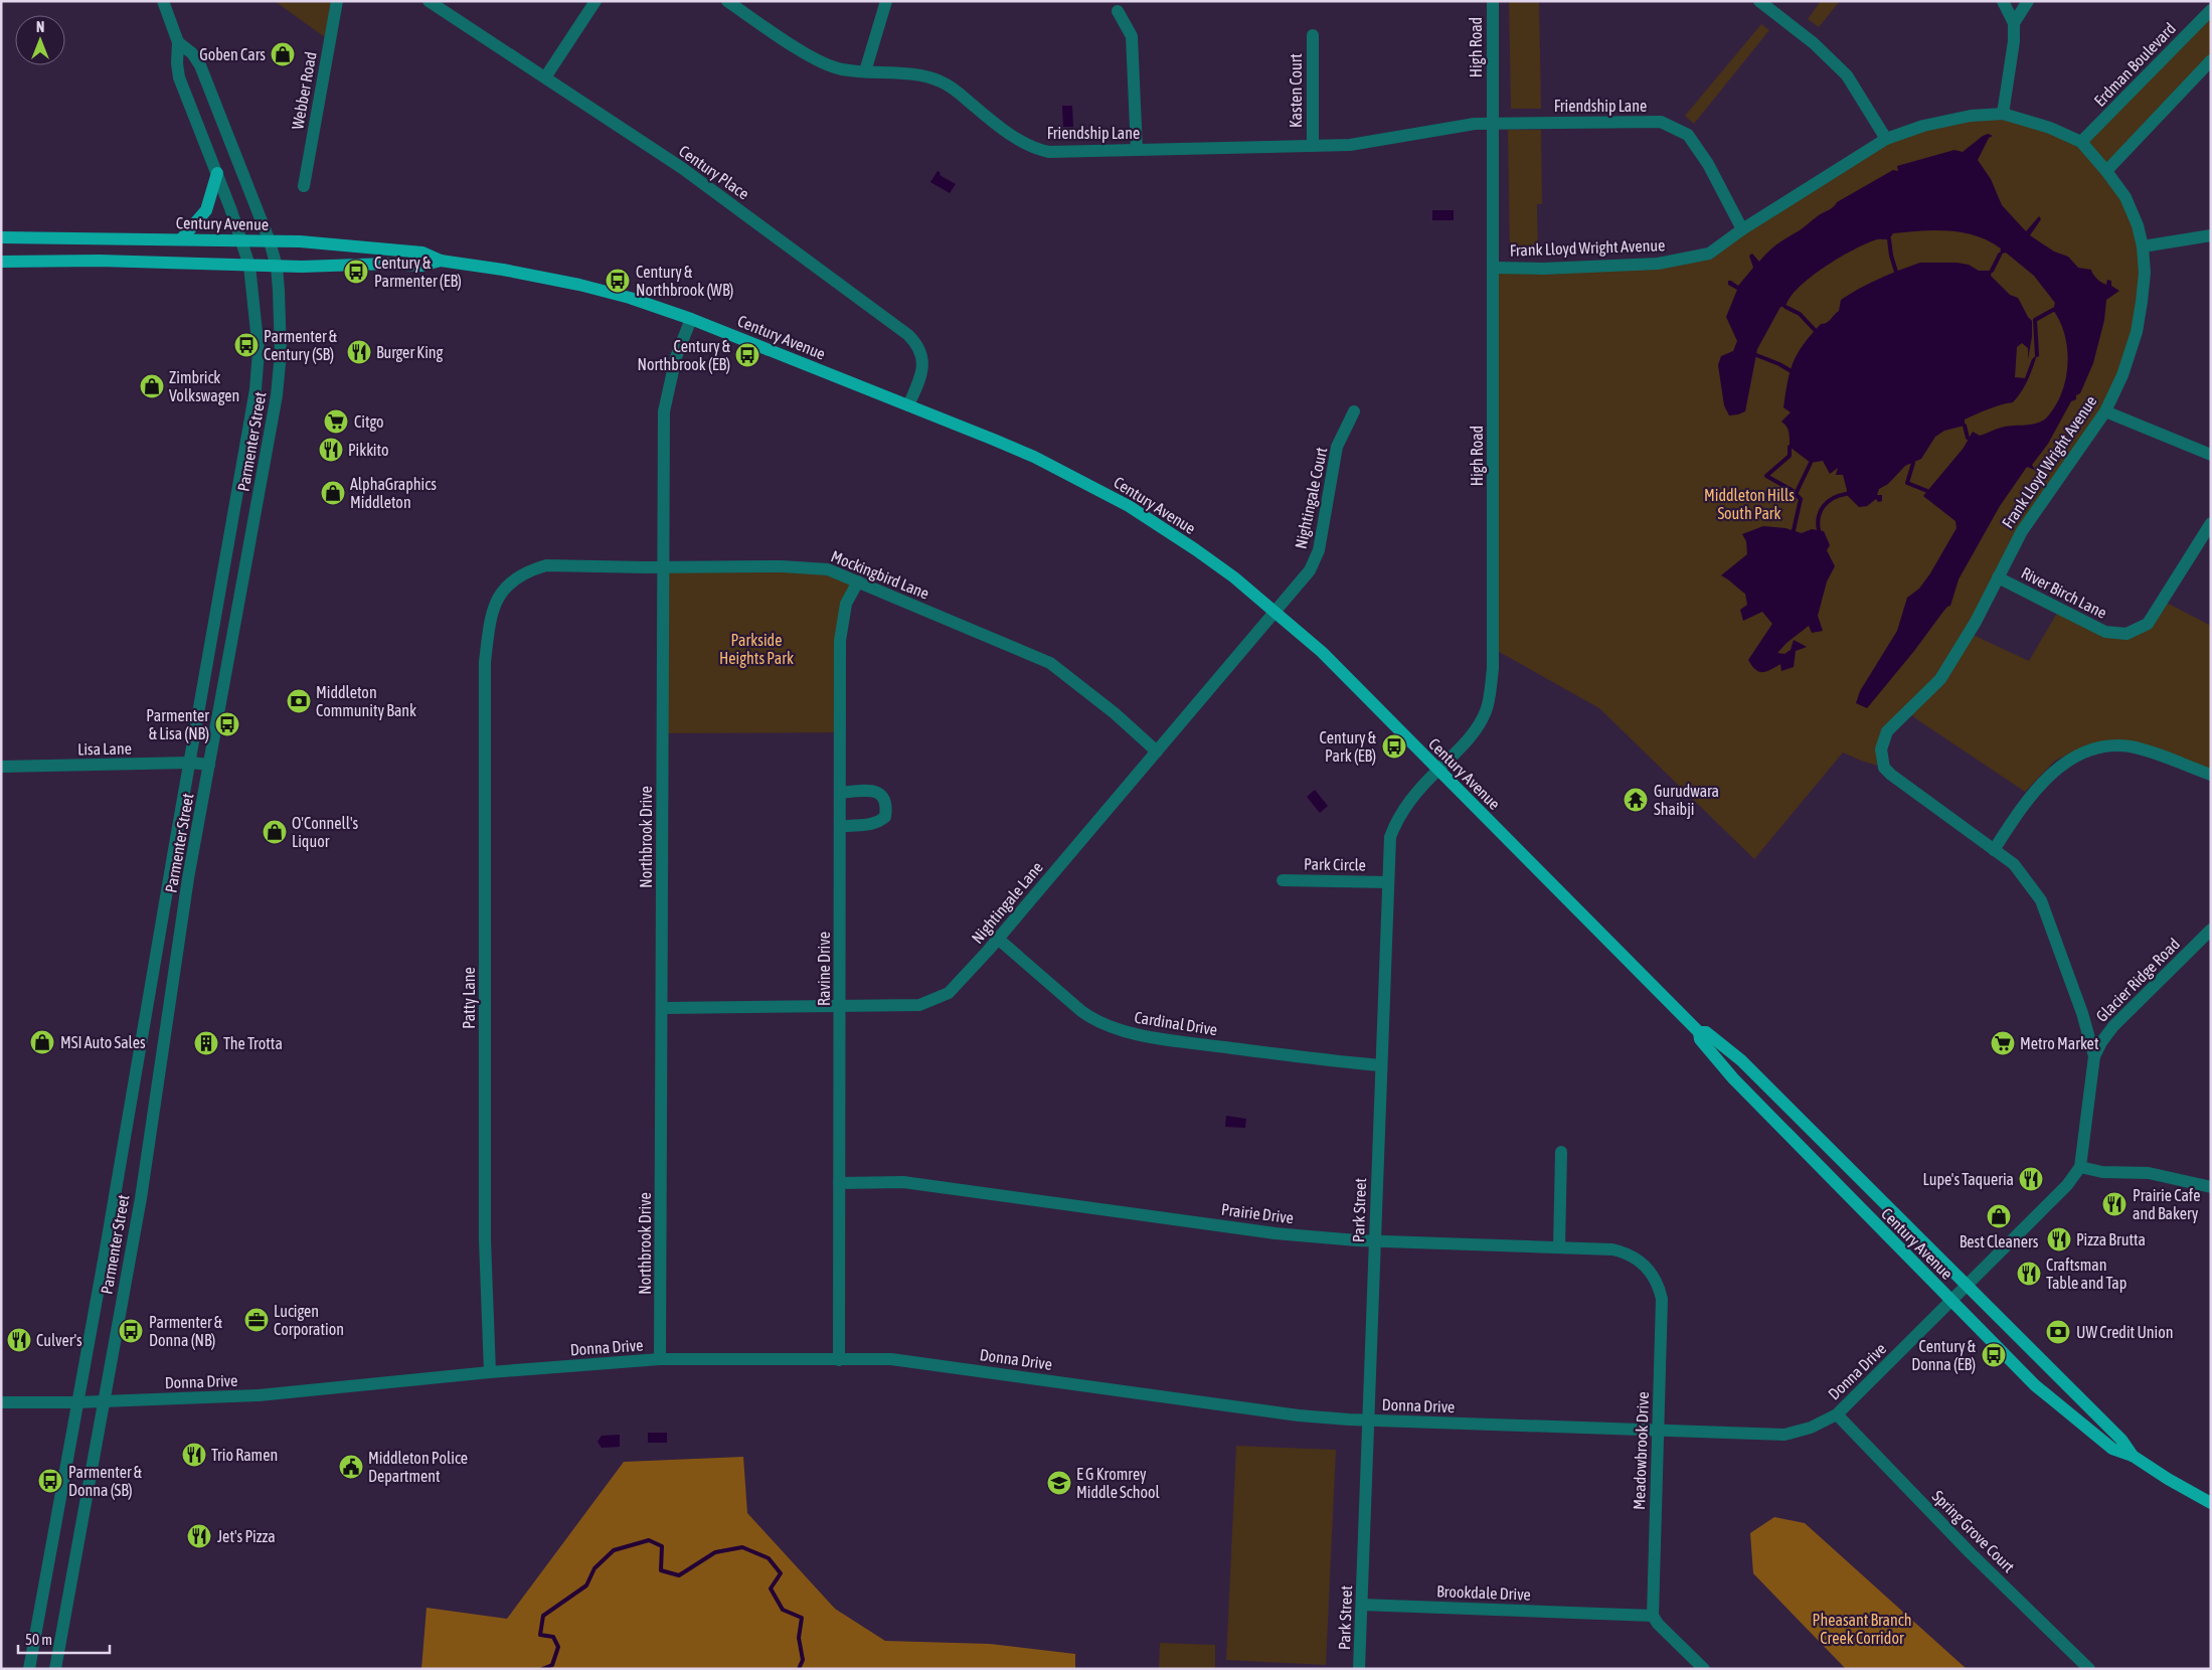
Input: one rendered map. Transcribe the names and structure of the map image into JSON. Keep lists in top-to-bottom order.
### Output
{
  "streets": {
    "main road": ["Century Avenue"],
    "street": [
      "High Road",
      "Erdman Boulevard",
      "Webber Road",
      "Kasten Court",
      "Friendship Lane",
      "Century Place",
      "Frank Lloyd Wright Avenue",
      "Parmenter Street",
      "Nightingale Court",
      "Mockingbird Lane",
      "River Birch Lane",
      "Lisa Lane",
      "Northbrook Drive",
      "Park Circle",
      "Nightingale Lane",
      "Ravine Drive",
      "Glacier Ridge Road",
      "Patty Lane",
      "Cardinal Drive",
      "Park Street",
      "Prairie Drive",
      "Donna Drive",
      "Meadowbrook Drive",
      "Spring Grove Court",
      "Brookdale Drive"
    ]
  },
  "crossings": [
    ["High Road", "Friendship Lane"],
    ["High Road", "Century Avenue"],
    ["High Road", "Frank Lloyd Wright Avenue"],
    ["High Road", "Park Street"],
    ["Erdman Boulevard", "Frank Lloyd Wright Avenue"],
    ["Kasten Court", "Friendship Lane"],
    ["Friendship Lane", "Frank Lloyd Wright Avenue"],
    ["Century Place", "Century Avenue"],
    ["Century Avenue", "Frank Lloyd Wright Avenue"],
    ["Century Avenue", "Parmenter Street"],
    ["Century Avenue", "Nightingale Court"],
    ["Century Avenue", "Northbrook Drive"],
    ["Century Avenue", "Nightingale Lane"],
    ["Century Avenue", "Park Street"],
    ["Century Avenue", "Donna Drive"],
    ["Frank Lloyd Wright Avenue", "River Birch Lane"],
    ["Frank Lloyd Wright Avenue", "Glacier Ridge Road"],
    ["Frank Lloyd Wright Avenue", "Donna Drive"],
    ["Parmenter Street", "Lisa Lane"],
    ["Parmenter Street", "Donna Drive"],
    ["Nightingale Court", "Nightingale Lane"],
    ["Mockingbird Lane", "Northbrook Drive"],
    ["Mockingbird Lane", "Nightingale Lane"],
    ["Mockingbird Lane", "Ravine Drive"],
    ["Mockingbird Lane", "Patty Lane"],
    ["Northbrook Drive", "Nightingale Lane"],
    ["Northbrook Drive", "Donna Drive"],
    ["Park Circle", "Park Street"],
    ["Nightingale Lane", "Ravine Drive"],
    ["Nightingale Lane", "Cardinal Drive"],
    ["Ravine Drive", "Prairie Drive"],
    ["Ravine Drive", "Donna Drive"],
    ["Patty Lane", "Donna Drive"],
    ["Cardinal Drive", "Park Street"],
    ["Park Street", "Prairie Drive"],
    ["Park Street", "Donna Drive"],
    ["Park Street", "Brookdale Drive"],
    ["Prairie Drive", "Meadowbrook Drive"],
    ["Donna Drive", "Meadowbrook Drive"],
    ["Donna Drive", "Spring Grove Court"],
    ["Meadowbrook Drive", "Brookdale Drive"]
  ],
  "parks": ["Middleton Hills South Park", "Parkside Heights Park", "Pheasant Branch Creek Corridor"],
  "places": {
    "shop": [
      "Goben Cars",
      "Zimbrick Volkswagen",
      "AlphaGraphics Middleton",
      "O'Connell's Liquor",
      "MSI Auto Sales",
      "Best Cleaners"
    ],
    "bus stop": [
      "Century & Parmenter (EB)",
      "Century & Northbrook (WB)",
      "Parmenter & Century (SB)",
      "Century & Northbrook (EB)",
      "Parmenter & Lisa (NB)",
      "Century & Park (EB)",
      "Parmenter & Donna (NB)",
      "Century & Donna (EB)",
      "Parmenter & Donna (SB)"
    ],
    "restaurant": [
      "Burger King",
      "Pikkito",
      "Lupe's Taqueria",
      "Prairie Cafe and Bakery",
      "Pizza Brutta",
      "Craftsman Table and Tap",
      "Culver's",
      "Trio Ramen",
      "Jet's Pizza"
    ],
    "supermarket": ["Citgo", "Metro Market"],
    "bank": ["Middleton Community Bank", "UW Credit Union"],
    "temple": ["Gurudwara Shaibji"],
    "building": ["The Trotta"],
    "office": ["Lucigen Corporation"],
    "public building": ["Middleton Police Department"],
    "school or university": ["E G Kromrey Middle School"]
  },
  "scale_bar": "50 m",
  "north": "top"
}
